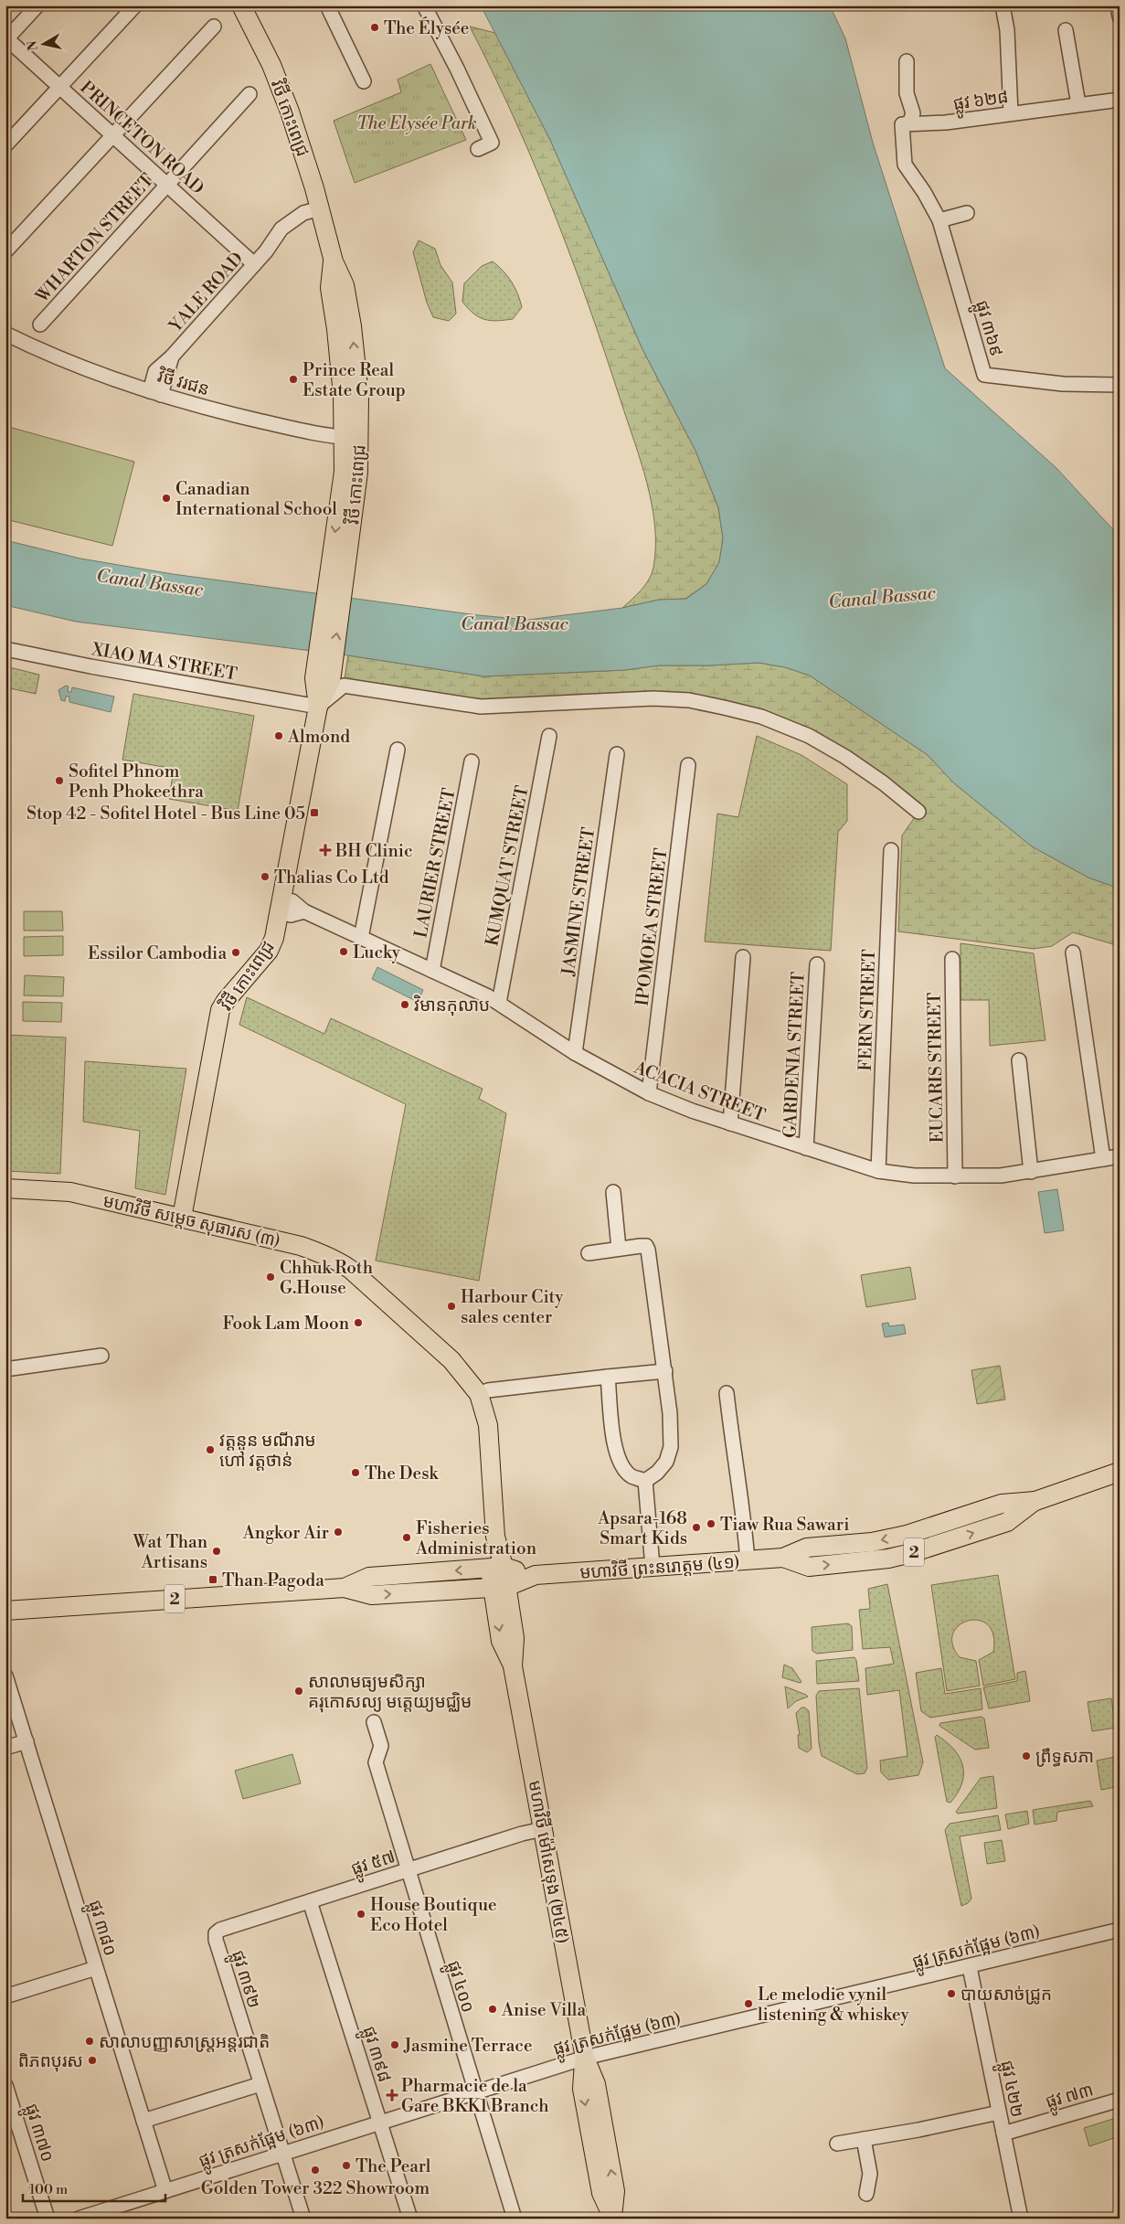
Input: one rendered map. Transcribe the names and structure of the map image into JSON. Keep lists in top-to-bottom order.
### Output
{
  "streets": {
    "main road": [
      "វិថី កោះពេជ្រ",
      "មហាវិថី សម្តេច សុធារស (៣)",
      "2",
      "មហាវិថី ព្រះនរោត្តម (៤១)",
      "មហាវិថី ម៉ៅសេទុង (២៤៥)"
    ],
    "street": [
      "ផ្លូវ ៦២៨",
      "PRINCETON ROAD",
      "WHARTON STREET",
      "YALE ROAD",
      "ផ្លូវ ៣៦៩",
      "វិថី វរជន",
      "XIAO MA STREET",
      "LAURIER STREET",
      "KUMQUAT STREET",
      "JASMINE STREET",
      "IPOMOEA STREET",
      "FERN STREET",
      "GARDENIA STREET",
      "EUCARIS STREET",
      "ACACIA STREET",
      "ផ្លូវ ៥៧",
      "ផ្លូវ ៣៨០",
      "ផ្លូវ ត្រសក់ផ្អែម (៦៣)",
      "ផ្លូវ ៣៩២",
      "ផ្លូវ ៤០០",
      "ផ្លូវ ៣៩៨",
      "ផ្លូវ ៤២២",
      "ផ្លូវ ៧៣",
      "ផ្លូវ ៣៧០"
    ]
  },
  "crossings": [
    ["ផ្លូវ ៦២៨", "ផ្លូវ ៣៦៩"],
    ["វិថី កោះពេជ្រ", "YALE ROAD"],
    ["វិថី កោះពេជ្រ", "វិថី វរជន"],
    ["វិថី កោះពេជ្រ", "XIAO MA STREET"],
    ["វិថី កោះពេជ្រ", "ACACIA STREET"],
    ["វិថី កោះពេជ្រ", "មហាវិថី សម្តេច សុធារស (៣)"],
    ["PRINCETON ROAD", "WHARTON STREET"],
    ["PRINCETON ROAD", "YALE ROAD"],
    ["YALE ROAD", "វិថី វរជន"],
    ["LAURIER STREET", "ACACIA STREET"],
    ["KUMQUAT STREET", "ACACIA STREET"],
    ["JASMINE STREET", "ACACIA STREET"],
    ["IPOMOEA STREET", "ACACIA STREET"],
    ["FERN STREET", "ACACIA STREET"],
    ["GARDENIA STREET", "ACACIA STREET"],
    ["EUCARIS STREET", "ACACIA STREET"],
    ["មហាវិថី សម្តេច សុធារស (៣)", "មហាវិថី ព្រះនរោត្តម (៤១)"],
    ["មហាវិថី សម្តេច សុធារស (៣)", "មហាវិថី ម៉ៅសេទុង (២៤៥)"],
    ["មហាវិថី ព្រះនរោត្តម (៤១)", "មហាវិថី ម៉ៅសេទុង (២៤៥)"],
    ["ផ្លូវ ៥៧", "មហាវិថី ម៉ៅសេទុង (២៤៥)"],
    ["ផ្លូវ ៥៧", "ផ្លូវ ៣៩២"],
    ["ផ្លូវ ៥៧", "ផ្លូវ ៤០០"],
    ["ផ្លូវ ៥៧", "ផ្លូវ ៣៩៨"],
    ["មហាវិថី ម៉ៅសេទុង (២៤៥)", "ផ្លូវ ត្រសក់ផ្អែម (៦៣)"],
    ["ផ្លូវ ៣៨០", "ផ្លូវ ត្រសក់ផ្អែម (៦៣)"],
    ["ផ្លូវ ត្រសក់ផ្អែម (៦៣)", "ផ្លូវ ៣៩២"],
    ["ផ្លូវ ត្រសក់ផ្អែម (៦៣)", "ផ្លូវ ៤០០"],
    ["ផ្លូវ ត្រសក់ផ្អែម (៦៣)", "ផ្លូវ ៣៩៨"],
    ["ផ្លូវ ត្រសក់ផ្អែម (៦៣)", "ផ្លូវ ៤២២"],
    ["ផ្លូវ ៤២២", "ផ្លូវ ៧៣"]
  ],
  "water": ["Canal Bassac"],
  "parks": ["The Elysée Park"],
  "places": {
    "other": [
      "The Élysée",
      "Prince Real Estate Group",
      "Canadian International School",
      "Almond",
      "Sofitel Phnom Penh Phokeethra",
      "Thalias Co Ltd",
      "Lucky",
      "Essilor Cambodia",
      "វិមានកុលាប",
      "Chhuk Roth G.House",
      "Harbour City sales center",
      "Fook Lam Moon",
      "វត្តនួន មណីរាម ហៅ វត្តថាន់",
      "The Desk",
      "Tiaw Rua Sawari",
      "Apsara-168 Smart Kids",
      "Angkor Air",
      "Fisheries Administration",
      "Wat Than Artisans",
      "សាលាមធ្យមសិក្សា គរុកោសល្យ មត្តេយ្យមជ្ឈិម",
      "ព្រឹទ្ធសភា",
      "House Boutique Eco Hotel",
      "បាយសាច់ជ្រូក",
      "Le melodie vynil listening & whiskey",
      "Anise Villa",
      "សាលាបញ្ញាសាស្ត្រអន្តរជាតិ",
      "Jasmine Terrace",
      "ពិភពបុរស",
      "The Pearl",
      "Golden Tower 322 Showroom"
    ],
    "transit": ["Stop 42 - Sofitel Hotel - Bus Line 05", "Than Pagoda"],
    "health": ["BH Clinic", "Pharmacie de la Gare BKK1 Branch"]
  },
  "scale_bar": "100 m",
  "north": "left"
}
